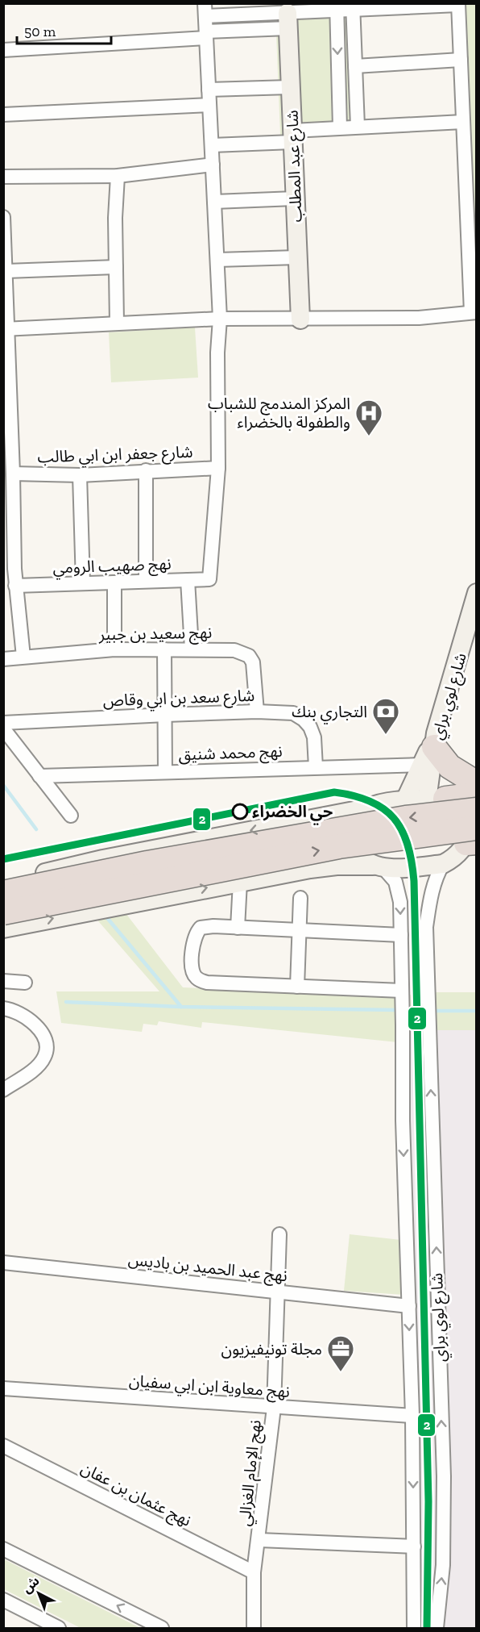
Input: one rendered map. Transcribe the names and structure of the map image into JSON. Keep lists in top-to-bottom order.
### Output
{
  "streets": {
    "street": [
      "شارع عبد المطلب",
      "شارع جعفر ابن ابي طالب",
      "نهج صهيب الرومي",
      "نهج سعيد بن جبير",
      "شارع لوي براي",
      "شارع سعد بن ابي وقاص",
      "نهج محمد شنيق",
      "نهج عبد الحميد بن باديس",
      "نهج معاوية ابن ابي سفيان",
      "نهج الإمام الغزالي",
      "نهج عثمان بن عفان"
    ]
  },
  "crossings": [
    ["شارع جعفر ابن ابي طالب", "نهج صهيب الرومي"],
    ["نهج سعيد بن جبير", "شارع سعد بن ابي وقاص"],
    ["شارع لوي براي", "نهج محمد شنيق"],
    ["شارع لوي براي", "نهج عبد الحميد بن باديس"],
    ["شارع لوي براي", "نهج معاوية ابن ابي سفيان"],
    ["شارع سعد بن ابي وقاص", "نهج محمد شنيق"],
    ["نهج عبد الحميد بن باديس", "نهج الإمام الغزالي"],
    ["نهج معاوية ابن ابي سفيان", "نهج الإمام الغزالي"],
    ["نهج الإمام الغزالي", "نهج عثمان بن عفان"]
  ],
  "places": {
    "hospital": ["المركز المندمج للشباب والطفولة بالخضراء"],
    "bank": ["التجاري بنك"],
    "other": ["حي الخضراء"],
    "office": ["مجلة تونيفيزيون"]
  },
  "lines": ["transit line 2"],
  "scale_bar": "50 m",
  "north": "top left"
}
